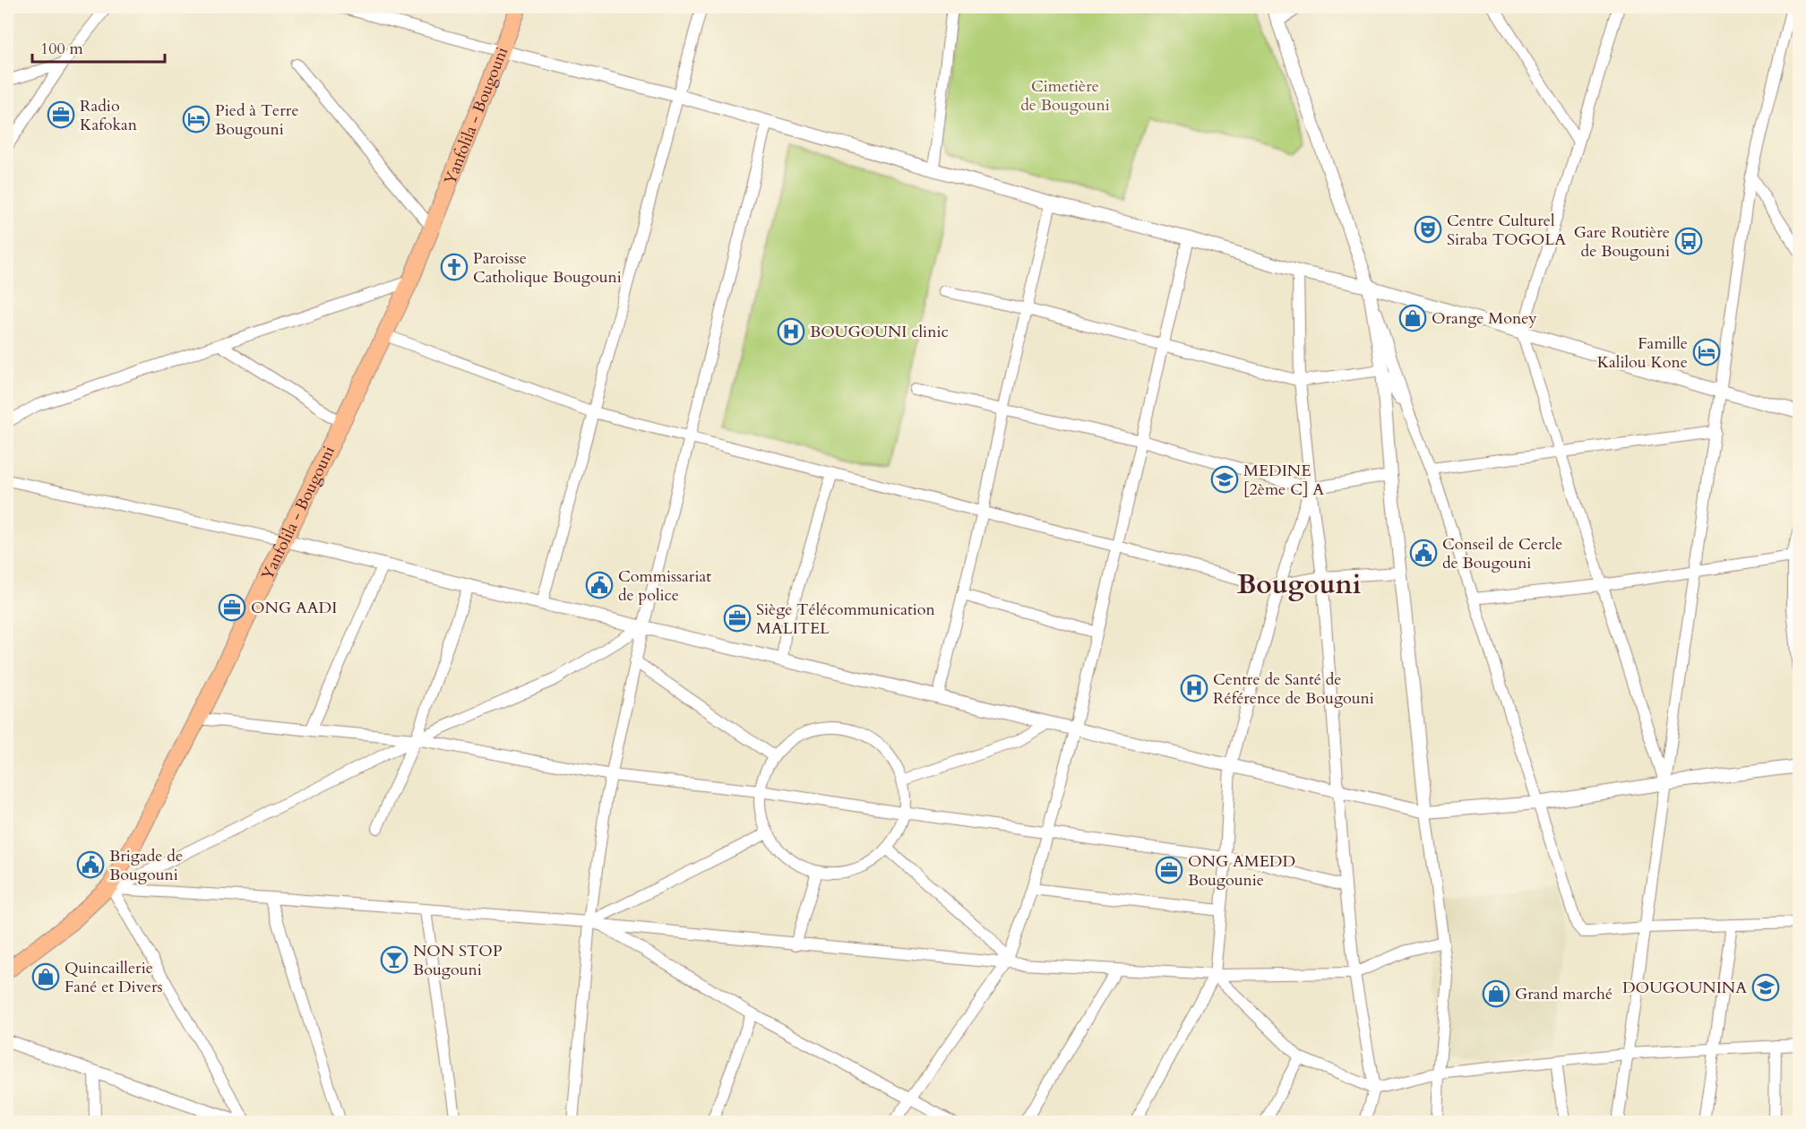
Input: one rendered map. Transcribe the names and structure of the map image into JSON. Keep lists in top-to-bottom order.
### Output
{
  "streets": {
    "main road": ["Yanfolila - Bougouni"]
  },
  "districts": ["Bougouni"],
  "parks": ["Cimetière de Bougouni"],
  "places": {
    "office": [
      "Radio Kafokan",
      "ONG AADI",
      "Siège Télécommunication MALITEL",
      "ONG AMEDD Bougounie"
    ],
    "hotel": ["Pied à Terre Bougouni", "Famille Kalilou Kone"],
    "theatre": ["Centre Culturel Siraba TOGOLA"],
    "bus stop": ["Gare Routière de Bougouni"],
    "church": ["Paroisse Catholique Bougouni"],
    "shop": ["Orange Money", "Quincaillerie Fané et Divers", "Grand marché"],
    "hospital": ["BOUGOUNI clinic", "Centre de Santé de Référence de Bougouni"],
    "school or university": ["MEDINE [2ème C] A", "DOUGOUNINA"],
    "public building": ["Conseil de Cercle de Bougouni", "Commissariat de police", "Brigade de Bougouni"],
    "bar": ["NON STOP Bougouni"]
  },
  "scale_bar": "100 m"
}
